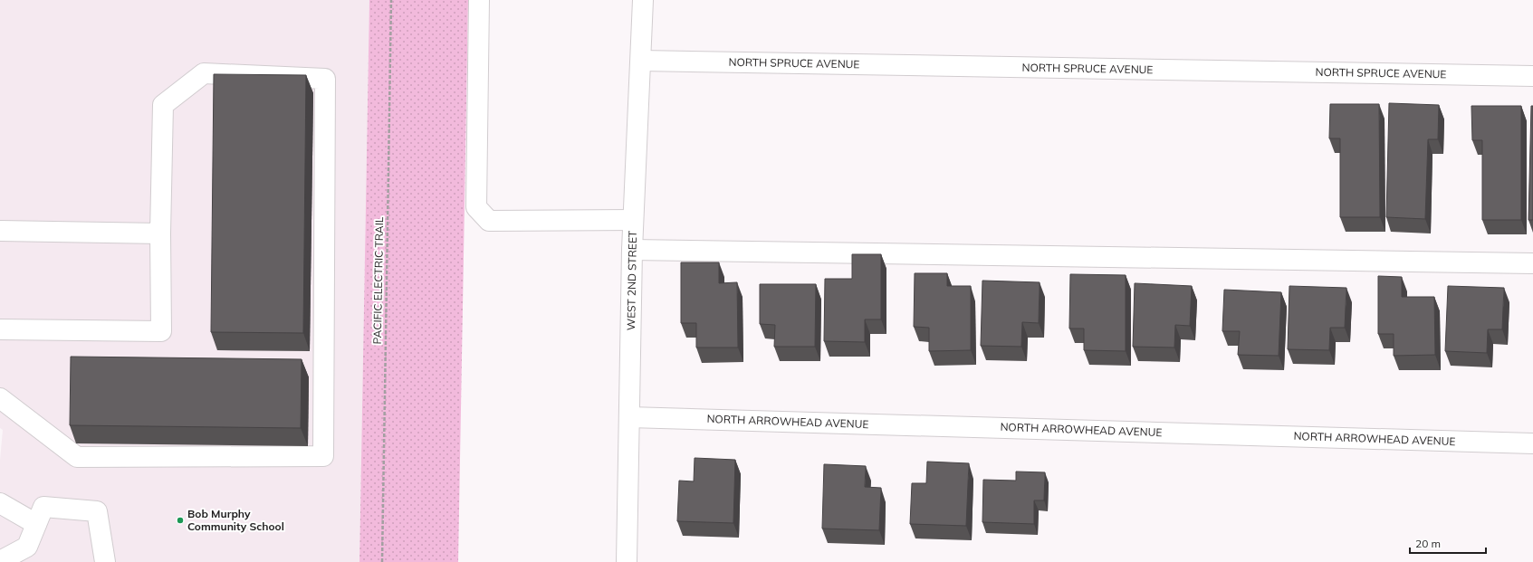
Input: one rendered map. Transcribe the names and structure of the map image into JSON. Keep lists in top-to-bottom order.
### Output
{
  "streets": {
    "street": ["NORTH SPRUCE AVENUE", "WEST 2ND STREET", "NORTH ARROWHEAD AVENUE"],
    "path": ["PACIFIC ELECTRIC TRAIL"]
  },
  "crossings": [
    ["NORTH SPRUCE AVENUE", "WEST 2ND STREET"],
    ["WEST 2ND STREET", "NORTH ARROWHEAD AVENUE"]
  ],
  "places": ["Bob Murphy Community School"],
  "scale_bar": "20 m"
}
